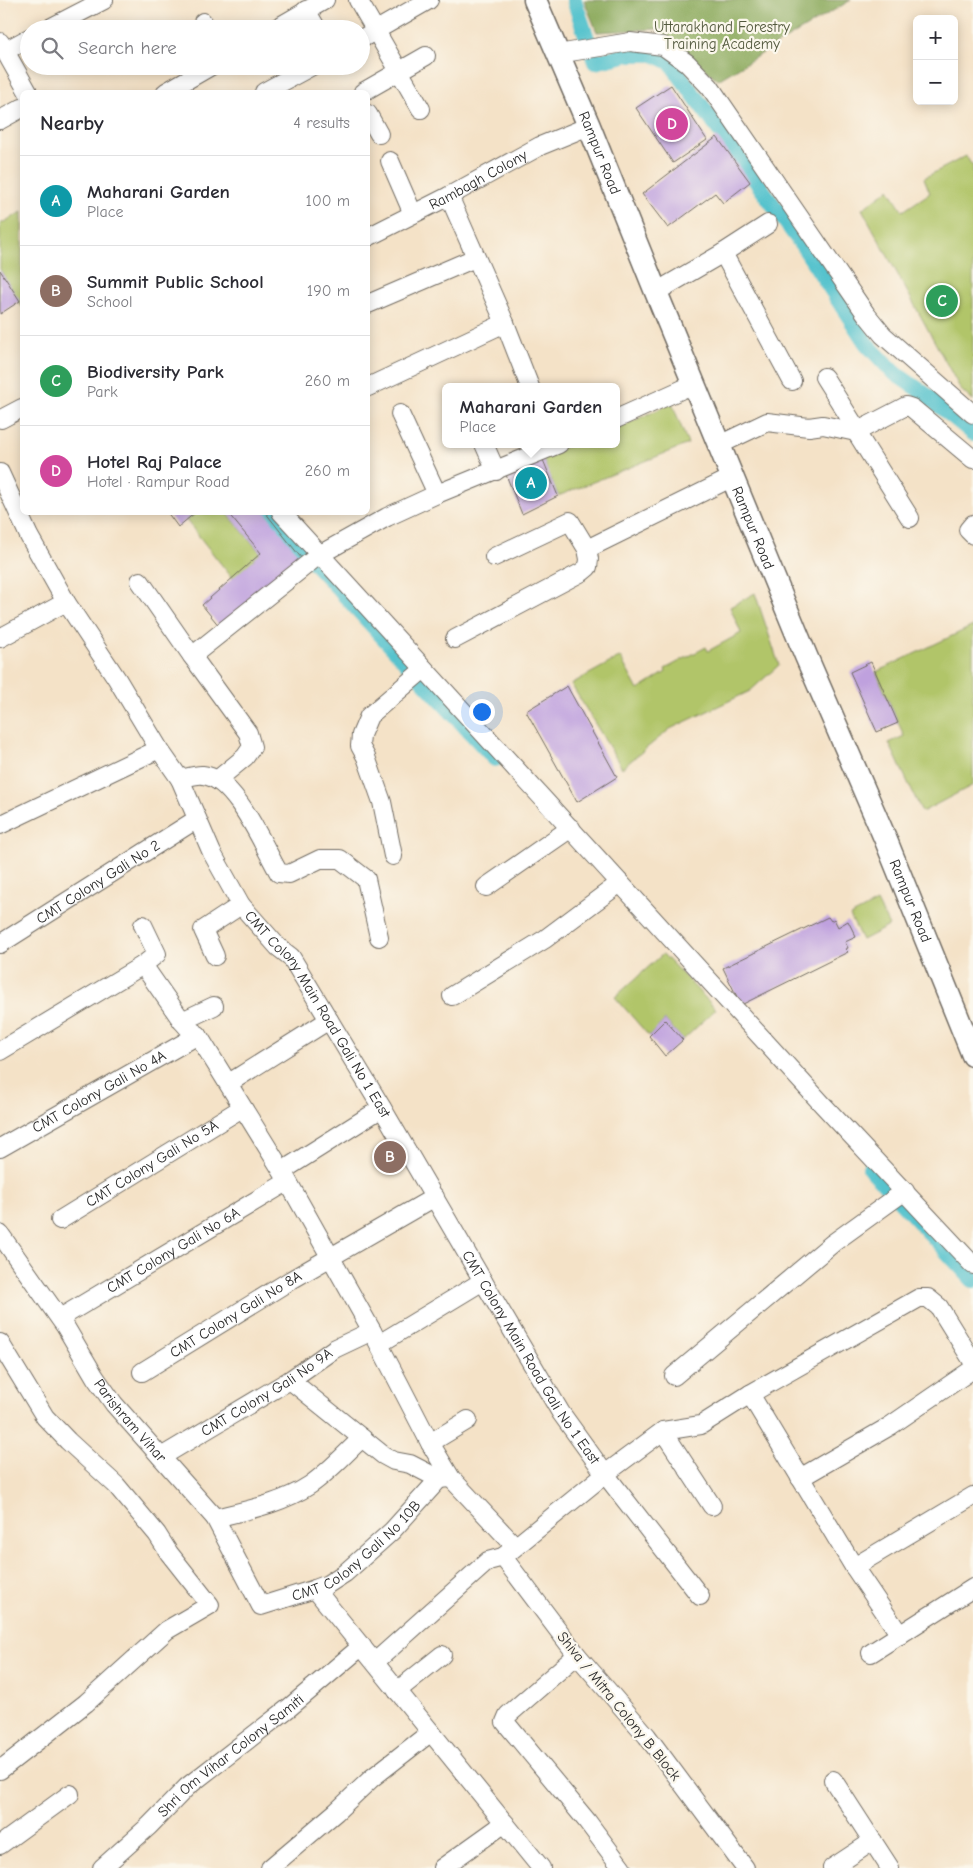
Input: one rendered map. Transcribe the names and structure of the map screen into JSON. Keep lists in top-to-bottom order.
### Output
{
  "streets": {
    "main road": ["Rampur Road"],
    "street": [
      "Rambagh Colony",
      "CMT Colony Gali No 2",
      "CMT Colony Main Road Gali No 1 East",
      "CMT Colony Gali No 4A",
      "CMT Colony Gali No 5A",
      "CMT Colony Gali No 6A",
      "CMT Colony Gali No 8A",
      "CMT Colony Gali No 9A",
      "Parishram Vihar",
      "CMT Colony Gali No 10B",
      "Shiva / Mitra Colony B Block",
      "Shri Om Vihar Colony Samiti"
    ]
  },
  "crossings": [
    ["Rampur Road", "Rambagh Colony"],
    ["CMT Colony Gali No 2", "CMT Colony Main Road Gali No 1 East"],
    ["CMT Colony Main Road Gali No 1 East", "CMT Colony Gali No 6A"],
    ["CMT Colony Main Road Gali No 1 East", "CMT Colony Gali No 8A"],
    ["CMT Colony Main Road Gali No 1 East", "CMT Colony Gali No 9A"],
    ["CMT Colony Gali No 6A", "Parishram Vihar"],
    ["CMT Colony Gali No 9A", "Parishram Vihar"],
    ["Parishram Vihar", "CMT Colony Gali No 10B"],
    ["CMT Colony Gali No 10B", "Shiva / Mitra Colony B Block"]
  ],
  "parks": ["Uttarakhand Forestry Training Academy"],
  "page": {
    "map_buttons": ["+", "−"],
    "search": "Search here",
    "heading": ["Nearby", "4 results"],
    "pins": [
      "D",
      "C",
      "A",
      "B"
    ],
    "list": [
      {
        "mark": "A",
        "name": "Maharani Garden",
        "note": "Place",
        "value": "100 m"
      },
      {
        "mark": "B",
        "name": "Summit Public School",
        "note": "School",
        "value": "190 m"
      },
      {
        "mark": "C",
        "name": "Biodiversity Park",
        "note": "Park",
        "value": "260 m"
      },
      {
        "mark": "D",
        "name": "Hotel Raj Palace",
        "note": "Hotel · Rampur Road",
        "value": "260 m"
      }
    ],
    "popup": ["Maharani Garden", "Place"]
  }
}
